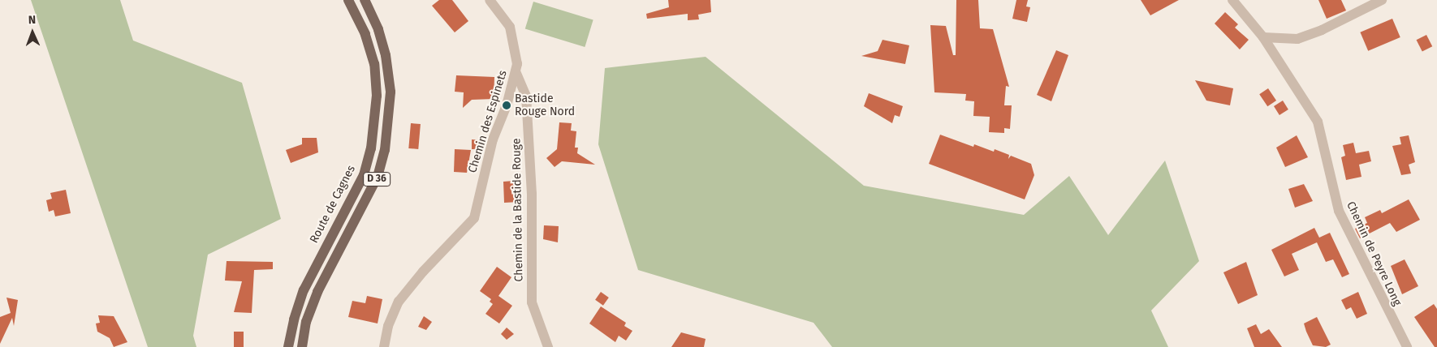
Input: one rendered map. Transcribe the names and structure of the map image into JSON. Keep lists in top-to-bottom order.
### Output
{
  "streets": {
    "main road": ["D 36", "Route de Cagnes"],
    "street": ["Chemin des Espinets", "Chemin de la Bastide Rouge", "Chemin de Peyre Long"]
  },
  "crossings": [
    ["Chemin des Espinets", "Chemin de la Bastide Rouge"]
  ],
  "places": ["Bastide Rouge Nord"],
  "north": "top"
}
